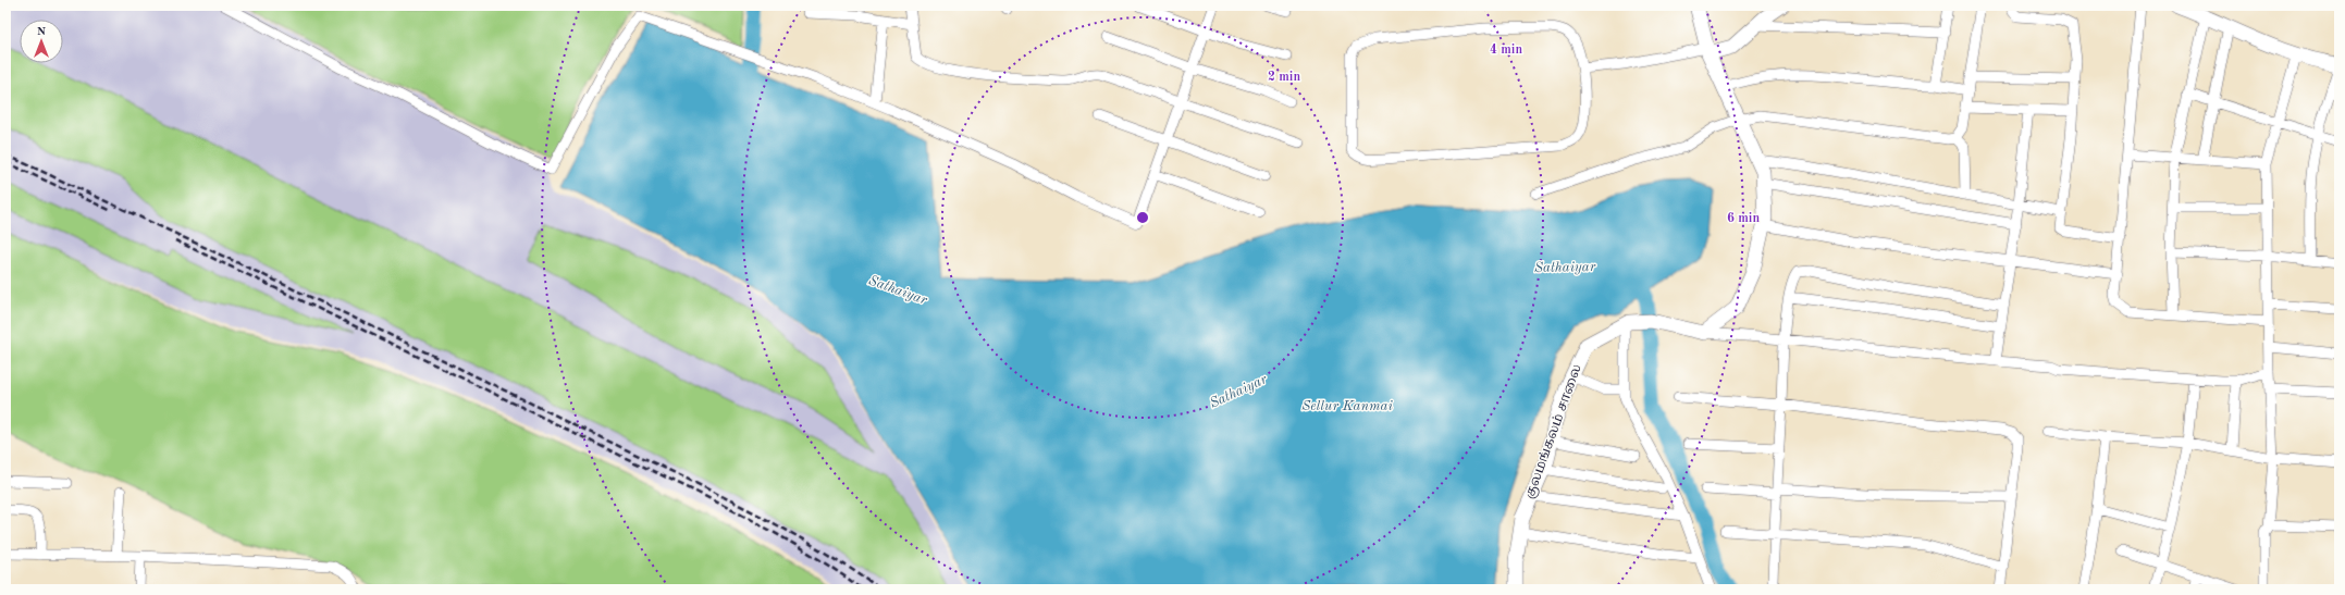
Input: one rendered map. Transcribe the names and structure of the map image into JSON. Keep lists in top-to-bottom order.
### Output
{
  "streets": {
    "main road": ["குலமங்கலம் சாலை"]
  },
  "water": ["Sathaiyar", "Sellur Kanmai"],
  "north": "top",
  "rings": ["4 min", "2 min", "6 min"]
}
